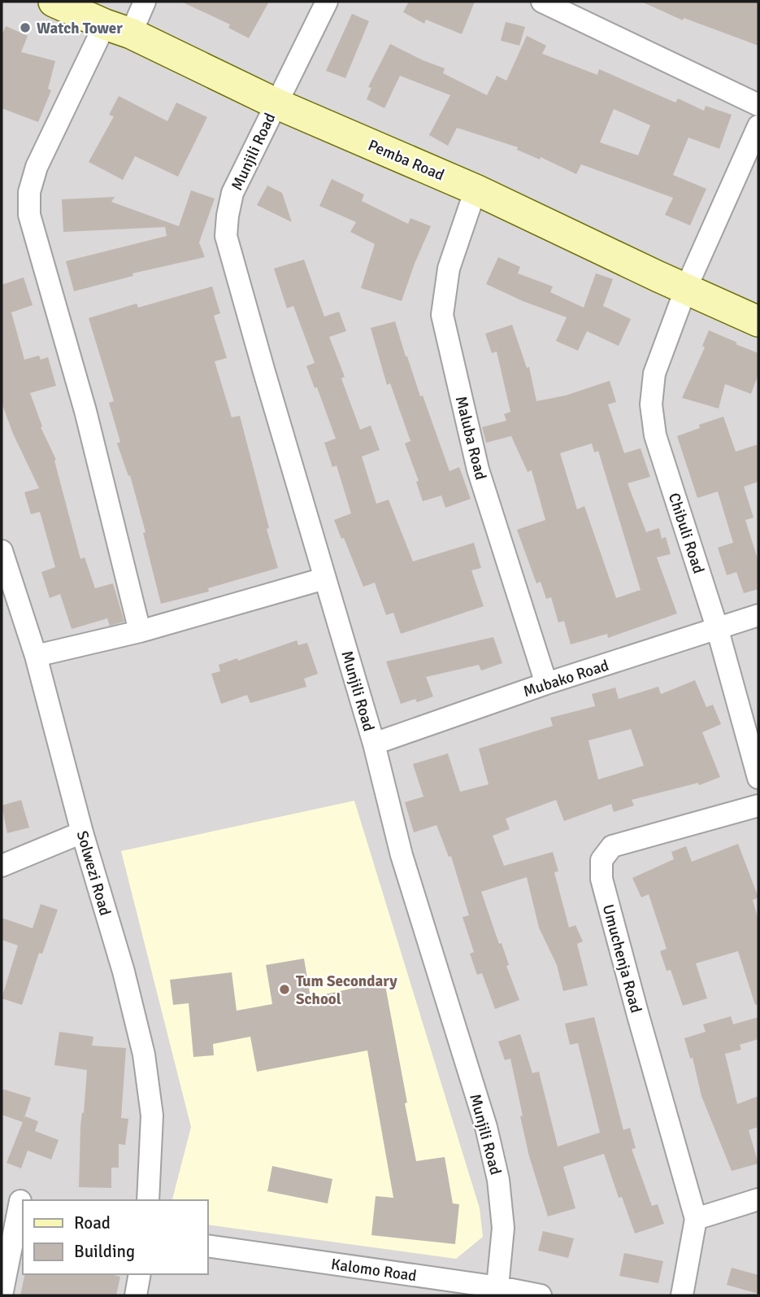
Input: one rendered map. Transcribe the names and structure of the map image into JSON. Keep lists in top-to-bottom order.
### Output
{
  "streets": {
    "street": [
      "Munjili Road",
      "Pemba Road",
      "Maluba Road",
      "Chibuli Road",
      "Mubako Road",
      "Solwezi Road",
      "Umuchenja Road",
      "Kalomo Road"
    ]
  },
  "crossings": [
    ["Munjili Road", "Pemba Road"],
    ["Munjili Road", "Mubako Road"],
    ["Munjili Road", "Kalomo Road"],
    ["Pemba Road", "Maluba Road"],
    ["Pemba Road", "Chibuli Road"],
    ["Maluba Road", "Mubako Road"],
    ["Chibuli Road", "Mubako Road"]
  ],
  "places": ["Watch Tower", "Tum Secondary School"],
  "legend": ["Road", "Building"]
}
